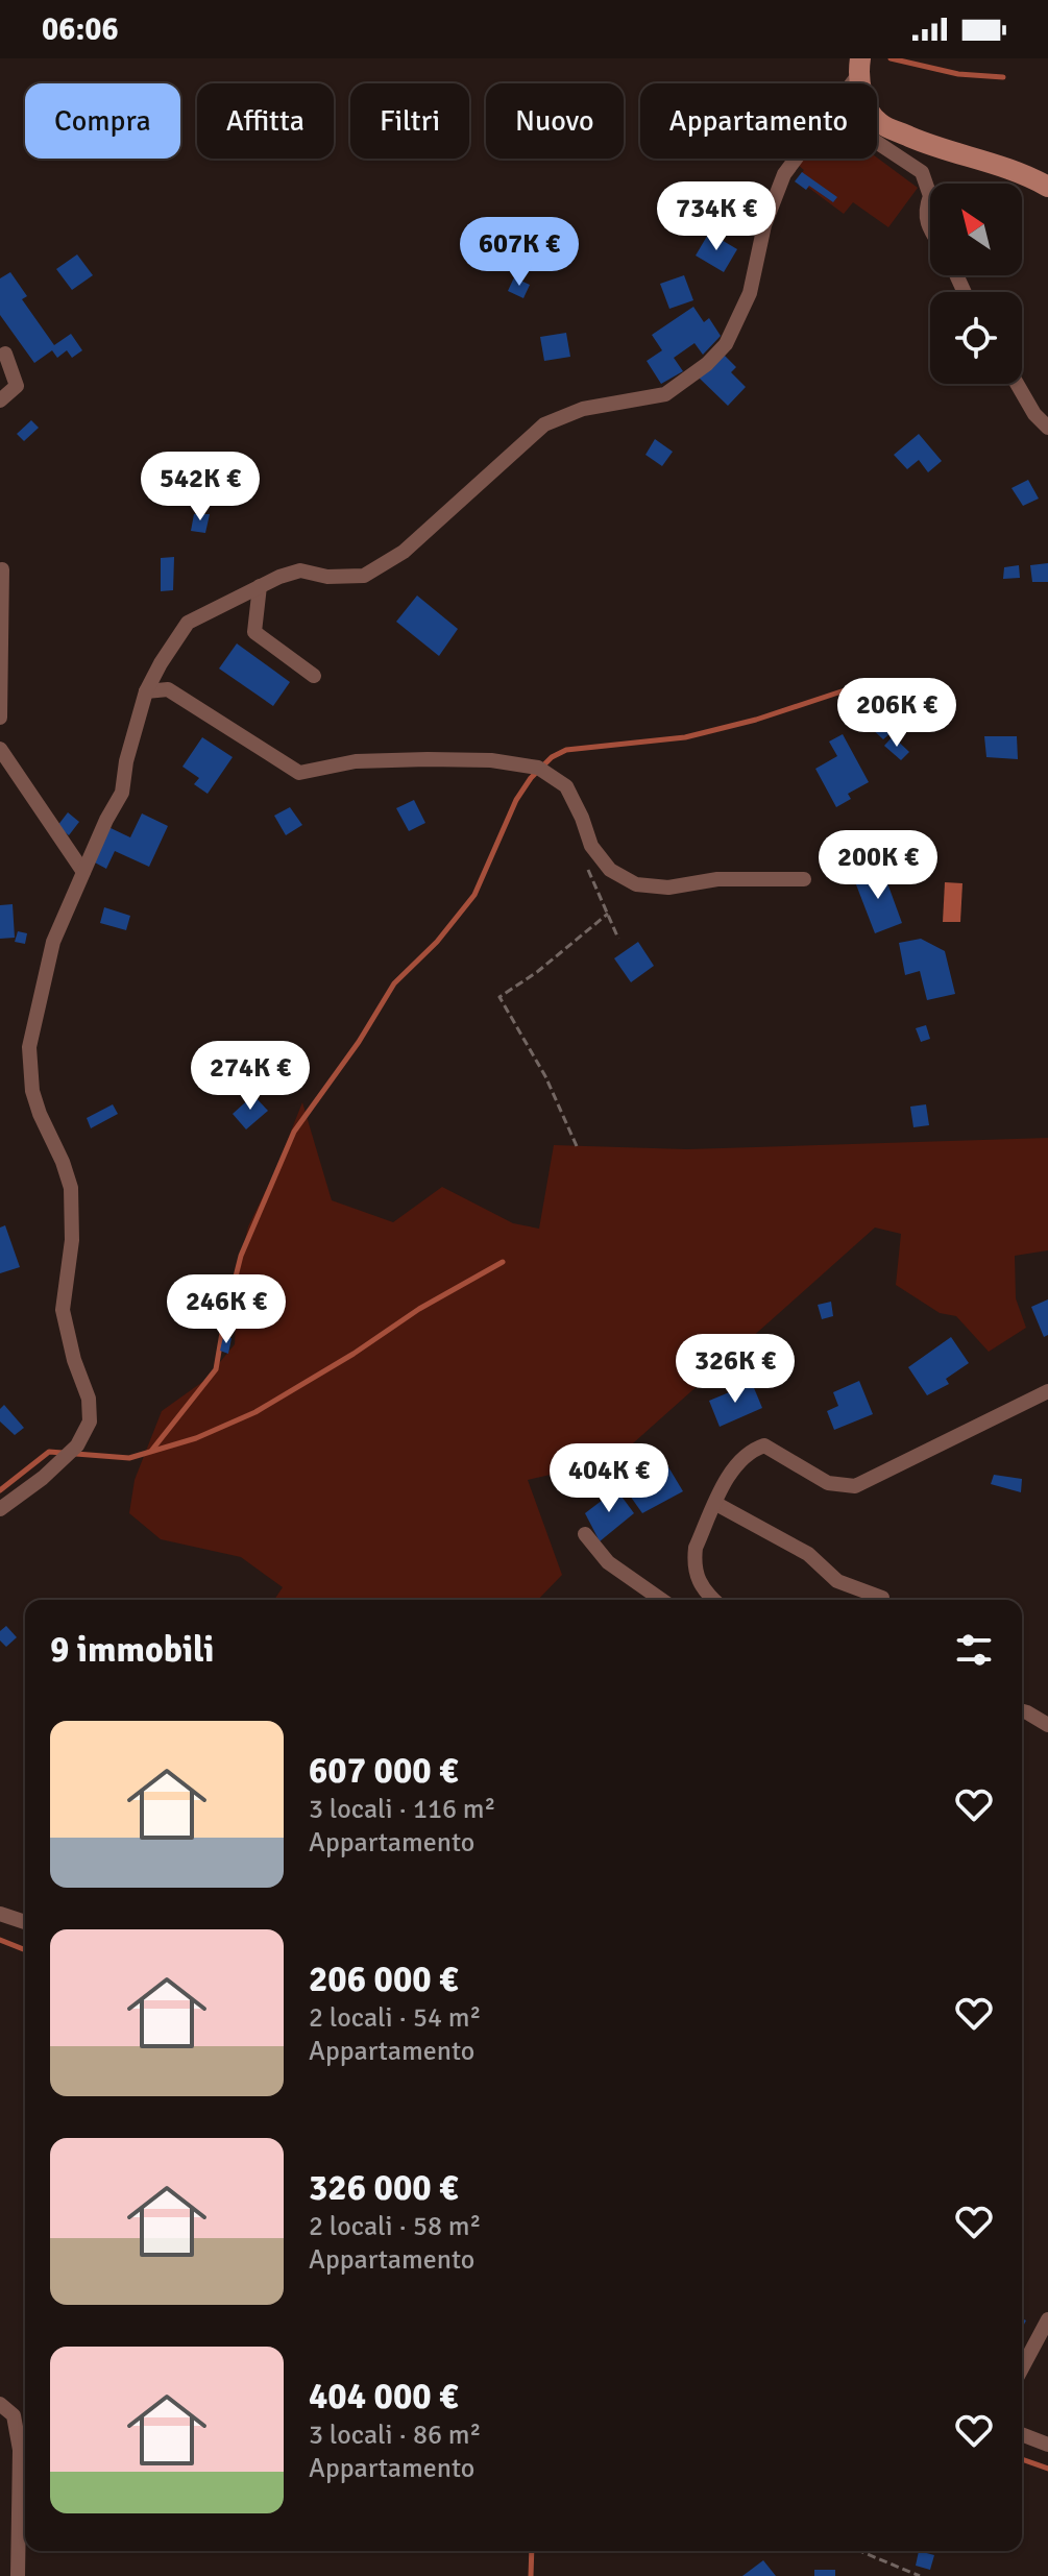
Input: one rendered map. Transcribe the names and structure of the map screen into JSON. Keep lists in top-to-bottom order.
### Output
{
  "north": "top left",
  "page": {
    "status": "06:06",
    "chip": [
      "Compra",
      "Affitta",
      "Filtri",
      "Nuovo",
      "Appartamento"
    ],
    "price": [
      "734K €",
      "607K €",
      "542K €",
      "206K €",
      "200K €",
      "274K €",
      "246K €",
      "326K €",
      "404K €"
    ],
    "heading": "9 immobili",
    "list": [
      {
        "name": "607 000 €",
        "note": "3 locali · 116 m² · Appartamento"
      },
      {
        "name": "206 000 €",
        "note": "2 locali · 54 m² · Appartamento"
      },
      {
        "name": "326 000 €",
        "note": "2 locali · 58 m² · Appartamento"
      },
      {
        "name": "404 000 €",
        "note": "3 locali · 86 m² · Appartamento"
      }
    ]
  }
}
